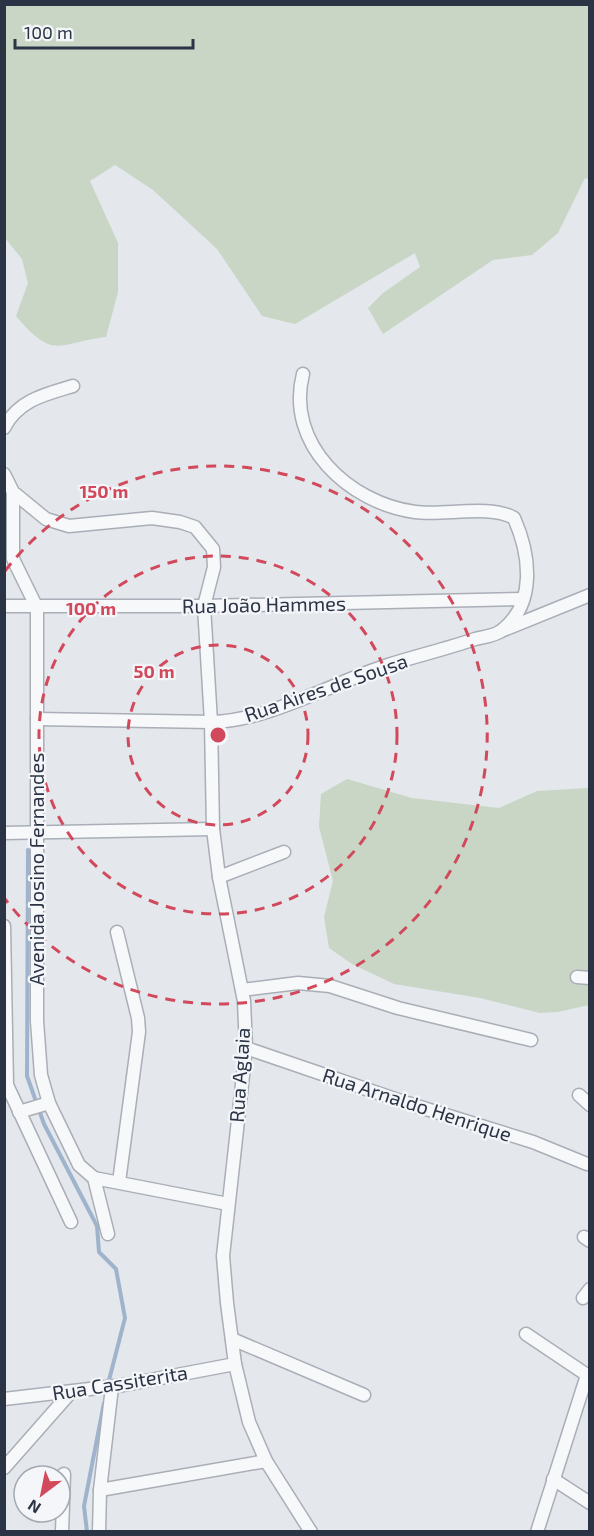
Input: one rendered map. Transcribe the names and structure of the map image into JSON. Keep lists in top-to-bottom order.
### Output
{
  "streets": {
    "street": [
      "Rua João Hammes",
      "Rua Aires de Sousa",
      "Avenida Josino Fernandes",
      "Rua Aglaia",
      "Rua Arnaldo Henrique",
      "Rua Cassiterita"
    ]
  },
  "crossings": [
    ["Rua João Hammes", "Avenida Josino Fernandes"],
    ["Rua João Hammes", "Rua Aglaia"],
    ["Rua Aires de Sousa", "Avenida Josino Fernandes"],
    ["Rua Aires de Sousa", "Rua Aglaia"],
    ["Avenida Josino Fernandes", "Rua Aglaia"],
    ["Rua Aglaia", "Rua Arnaldo Henrique"],
    ["Rua Aglaia", "Rua Cassiterita"]
  ],
  "scale_bar": "100 m",
  "north": "bottom left",
  "rings": ["150 m", "100 m", "50 m"]
}
